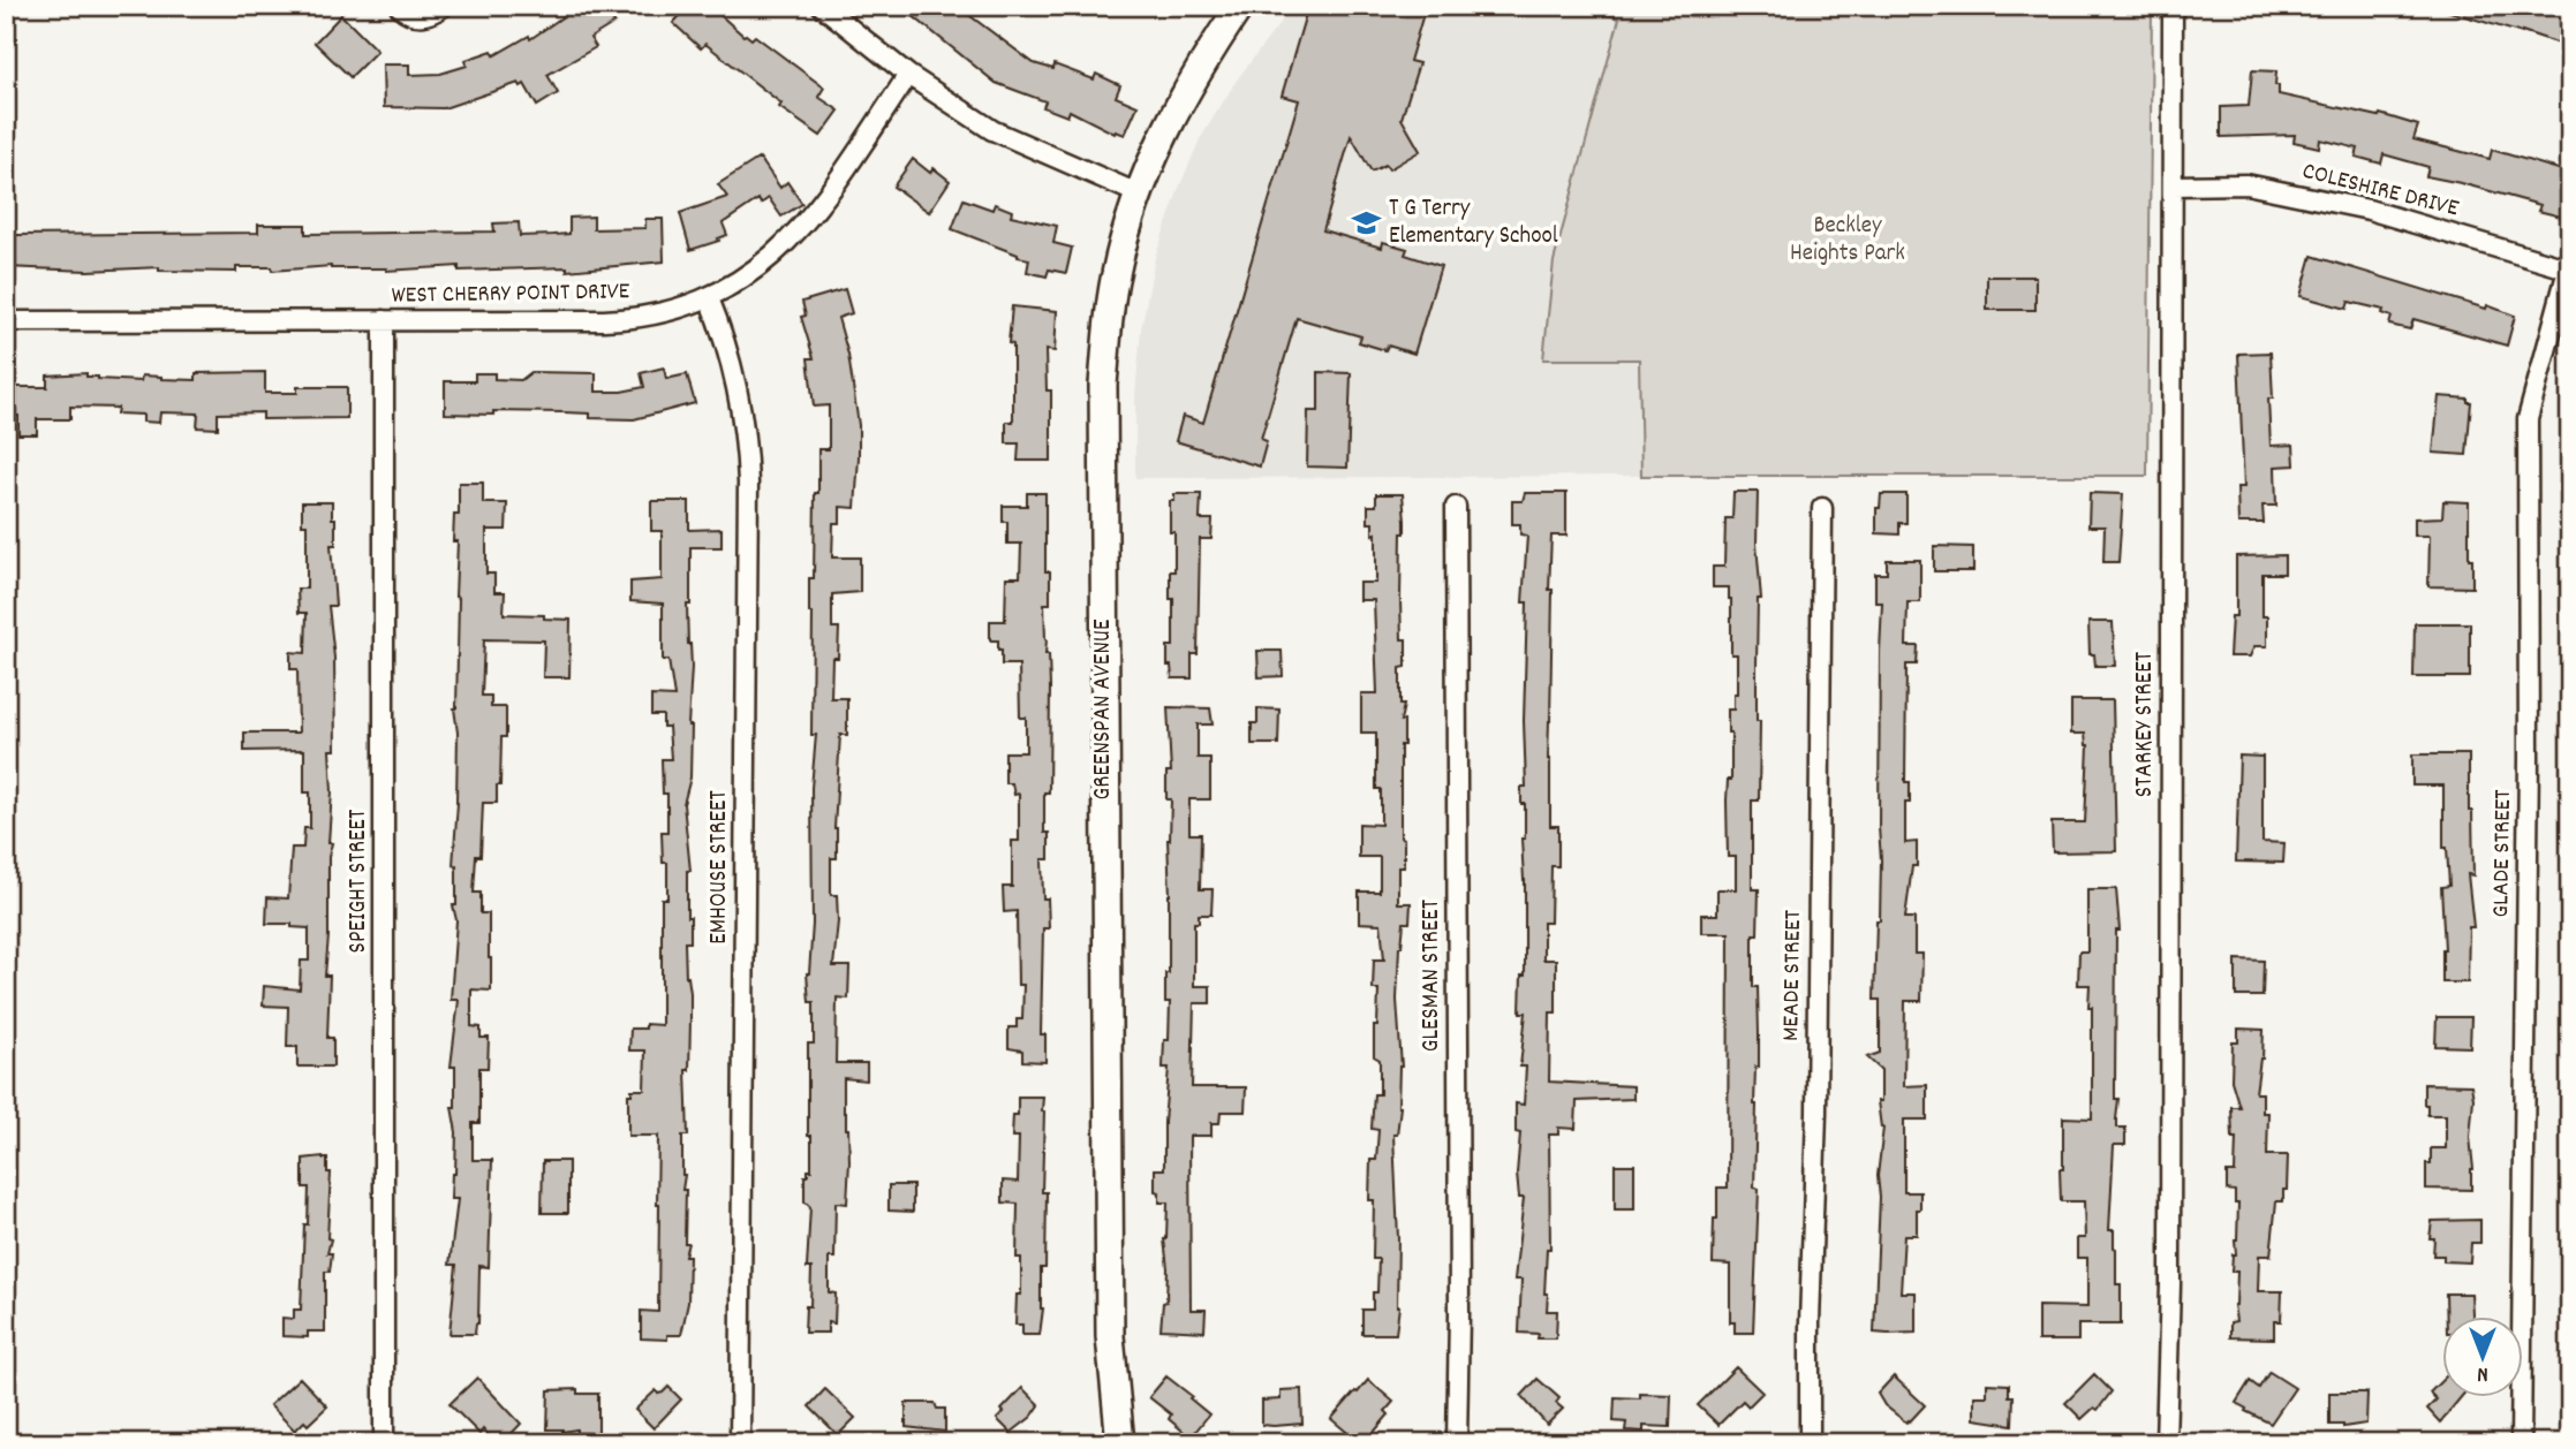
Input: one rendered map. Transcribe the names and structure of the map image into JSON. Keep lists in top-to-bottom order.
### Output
{
  "streets": {
    "street": [
      "COLESHIRE DRIVE",
      "WEST CHERRY POINT DRIVE",
      "GREENSPAN AVENUE",
      "STARKEY STREET",
      "GLADE STREET",
      "EMHOUSE STREET",
      "SPEIGHT STREET",
      "GLESMAN STREET",
      "MEADE STREET"
    ]
  },
  "crossings": [
    ["COLESHIRE DRIVE", "STARKEY STREET"],
    ["COLESHIRE DRIVE", "GLADE STREET"],
    ["WEST CHERRY POINT DRIVE", "EMHOUSE STREET"],
    ["WEST CHERRY POINT DRIVE", "SPEIGHT STREET"]
  ],
  "parks": ["Beckley Heights Park"],
  "places": {
    "school or university": ["T G Terry Elementary School"]
  },
  "north": "bottom"
}
